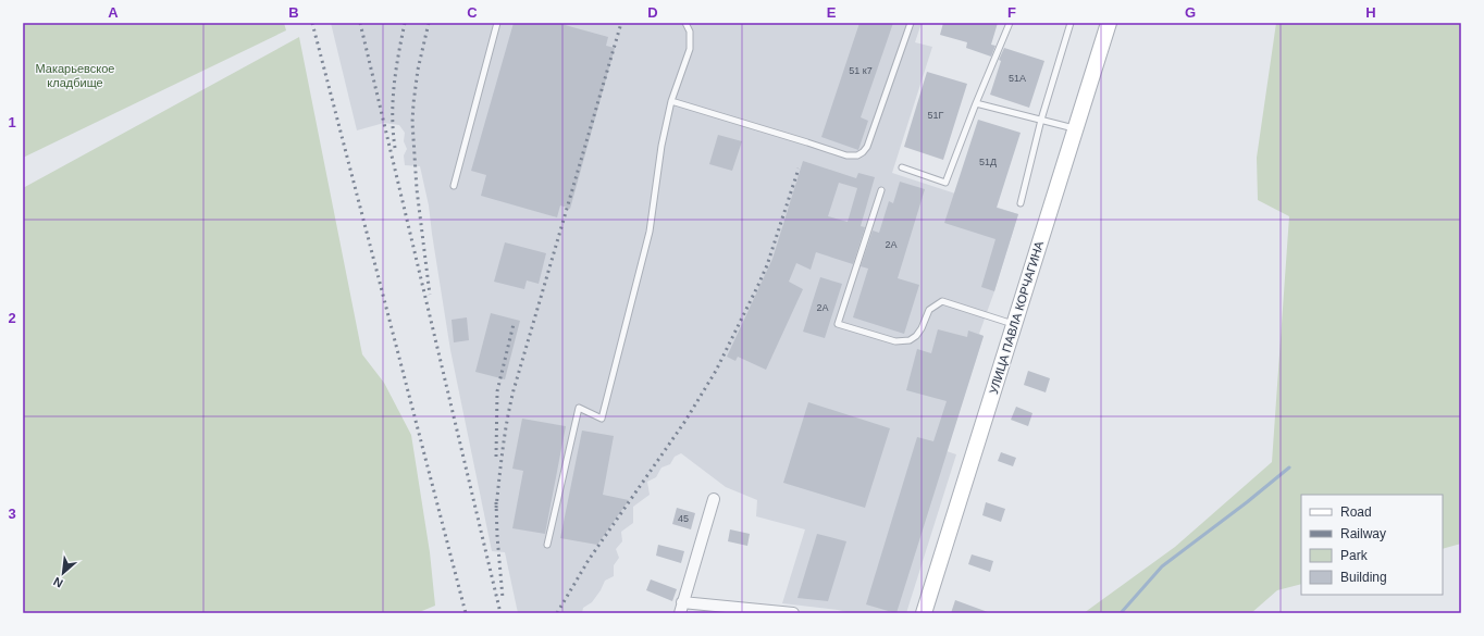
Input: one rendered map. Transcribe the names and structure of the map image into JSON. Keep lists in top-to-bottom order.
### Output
{
  "streets": {
    "main road": ["УЛИЦА ПАВЛА КОРЧАГИНА"]
  },
  "parks": ["Макарьевское кладбище"],
  "house_numbers": [
    "51 к7",
    "51А",
    "51Г",
    "51Д",
    "2А",
    "2А",
    "45"
  ],
  "legend": [
    "Road",
    "Railway",
    "Park",
    "Building"
  ],
  "north": "bottom left",
  "grid": {
    "columns": [
      "A",
      "B",
      "C",
      "D",
      "E",
      "F",
      "G",
      "H"
    ],
    "rows": ["1", "2", "3"]
  }
}
